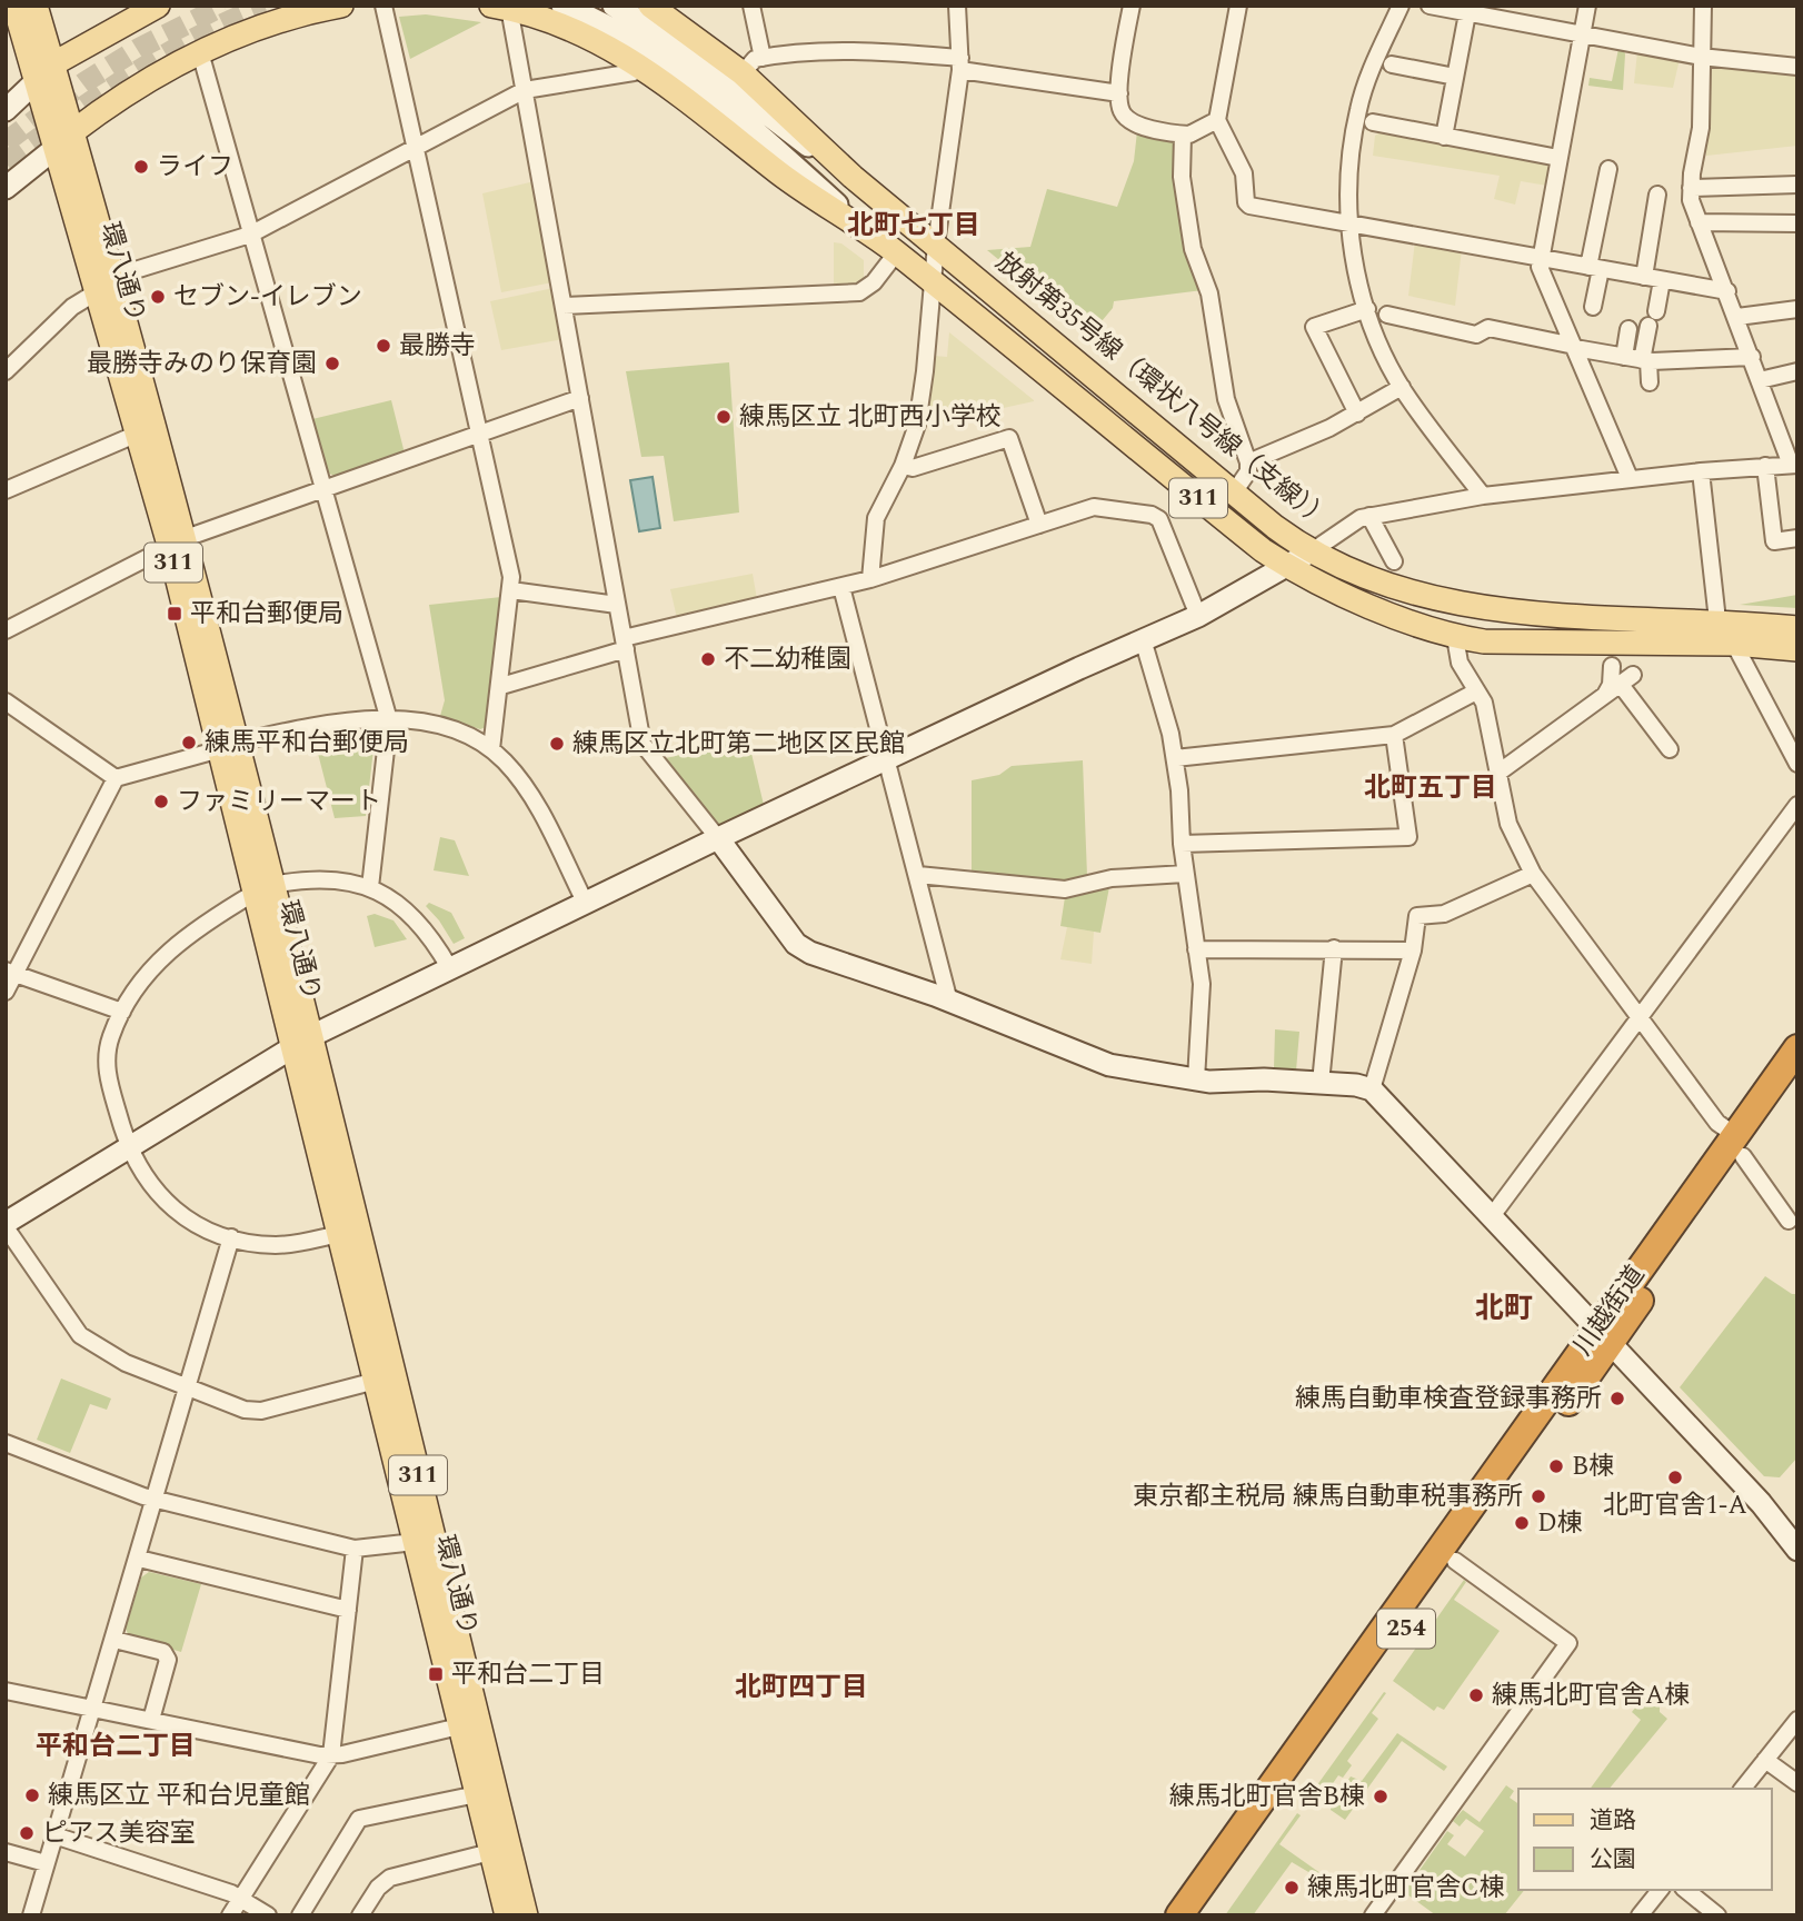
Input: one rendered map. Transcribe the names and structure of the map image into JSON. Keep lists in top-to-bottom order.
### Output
{
  "streets": {
    "highway": ["川越街道", "254"],
    "main road": ["環八通り", "放射第35号線（環状八号線（支線））", "311"]
  },
  "districts": [
    "北町七丁目",
    "北町五丁目",
    "北町",
    "北町四丁目",
    "平和台二丁目"
  ],
  "places": {
    "other": [
      "ライフ",
      "セブン-イレブン",
      "最勝寺",
      "最勝寺みのり保育園",
      "練馬区立 北町西小学校",
      "不二幼稚園",
      "練馬平和台郵便局",
      "練馬区立北町第二地区区民館",
      "ファミリーマート",
      "練馬自動車検査登録事務所",
      "B棟",
      "北町官舎1-A",
      "東京都主税局 練馬自動車税事務所",
      "D棟",
      "練馬北町官舎A棟",
      "練馬区立 平和台児童館",
      "練馬北町官舎B棟",
      "ピアス美容室",
      "練馬北町官舎C棟"
    ],
    "transit": ["平和台郵便局", "平和台二丁目"]
  },
  "legend": ["道路", "公園"]
}
